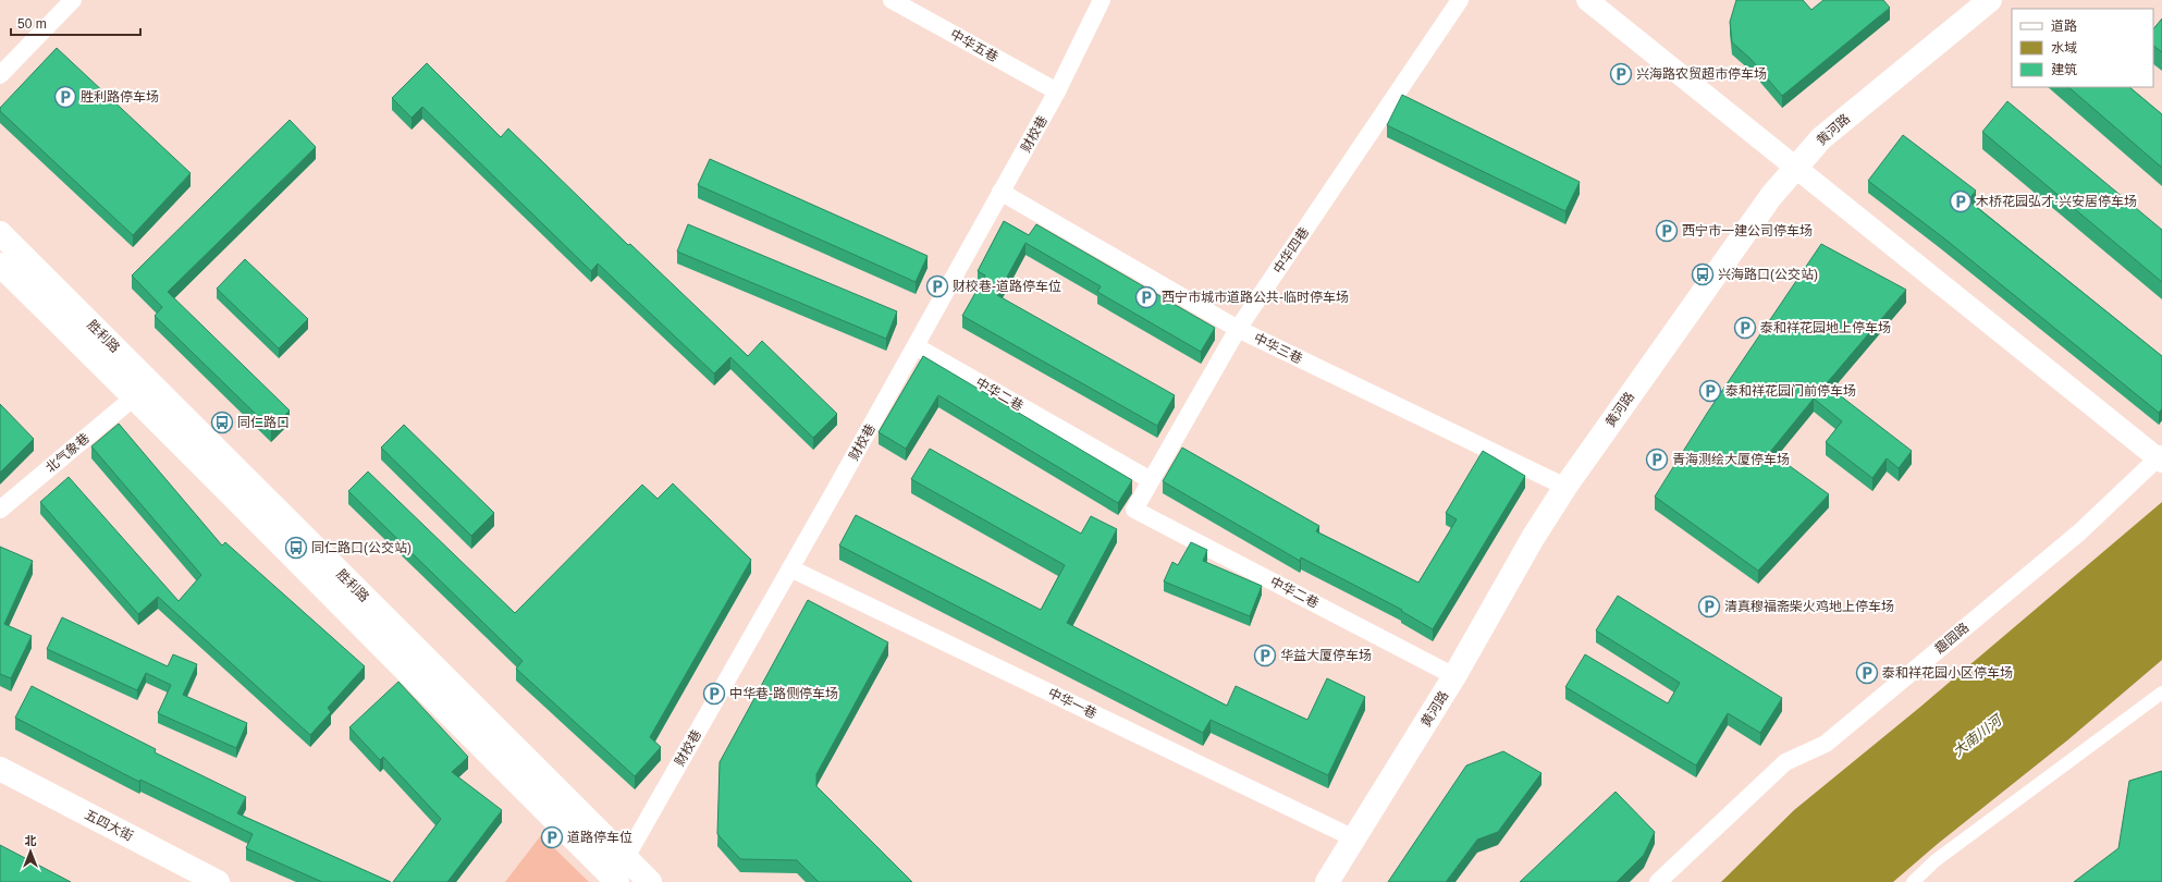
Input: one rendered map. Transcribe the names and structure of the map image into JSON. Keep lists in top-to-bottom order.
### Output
{
  "streets": {
    "main road": ["黄河路", "胜利路", "五四大街"],
    "street": [
      "中华五巷",
      "财校巷",
      "中华四巷",
      "中华三巷",
      "中华二巷",
      "北气象巷",
      "趣园路",
      "中华一巷"
    ]
  },
  "crossings": [
    ["中华五巷", "财校巷"],
    ["黄河路", "中华三巷"],
    ["黄河路", "中华二巷"],
    ["黄河路", "中华一巷"],
    ["财校巷", "胜利路"],
    ["财校巷", "中华三巷"],
    ["财校巷", "中华二巷"],
    ["财校巷", "中华一巷"],
    ["中华四巷", "中华三巷"],
    ["中华四巷", "中华二巷"],
    ["胜利路", "北气象巷"]
  ],
  "water": ["大南川河"],
  "places": {
    "parking": [
      "兴海路农贸超市停车场",
      "胜利路停车场",
      "木桥花园弘才·兴安居停车场",
      "西宁市一建公司停车场",
      "财校巷-道路停车位",
      "西宁市城市道路公共-临时停车场",
      "泰和祥花园地上停车场",
      "泰和祥花园门前停车场",
      "青海测绘大厦停车场",
      "清真穆福斋柴火鸡地上停车场",
      "华益大厦停车场",
      "泰和祥花园小区停车场",
      "中华巷-路侧停车场",
      "道路停车位"
    ],
    "bus stop": ["兴海路口(公交站)", "同仁路口", "同仁路口(公交站)"]
  },
  "legend": ["道路", "水域", "建筑"],
  "scale_bar": "50 m",
  "north": "top"
}
